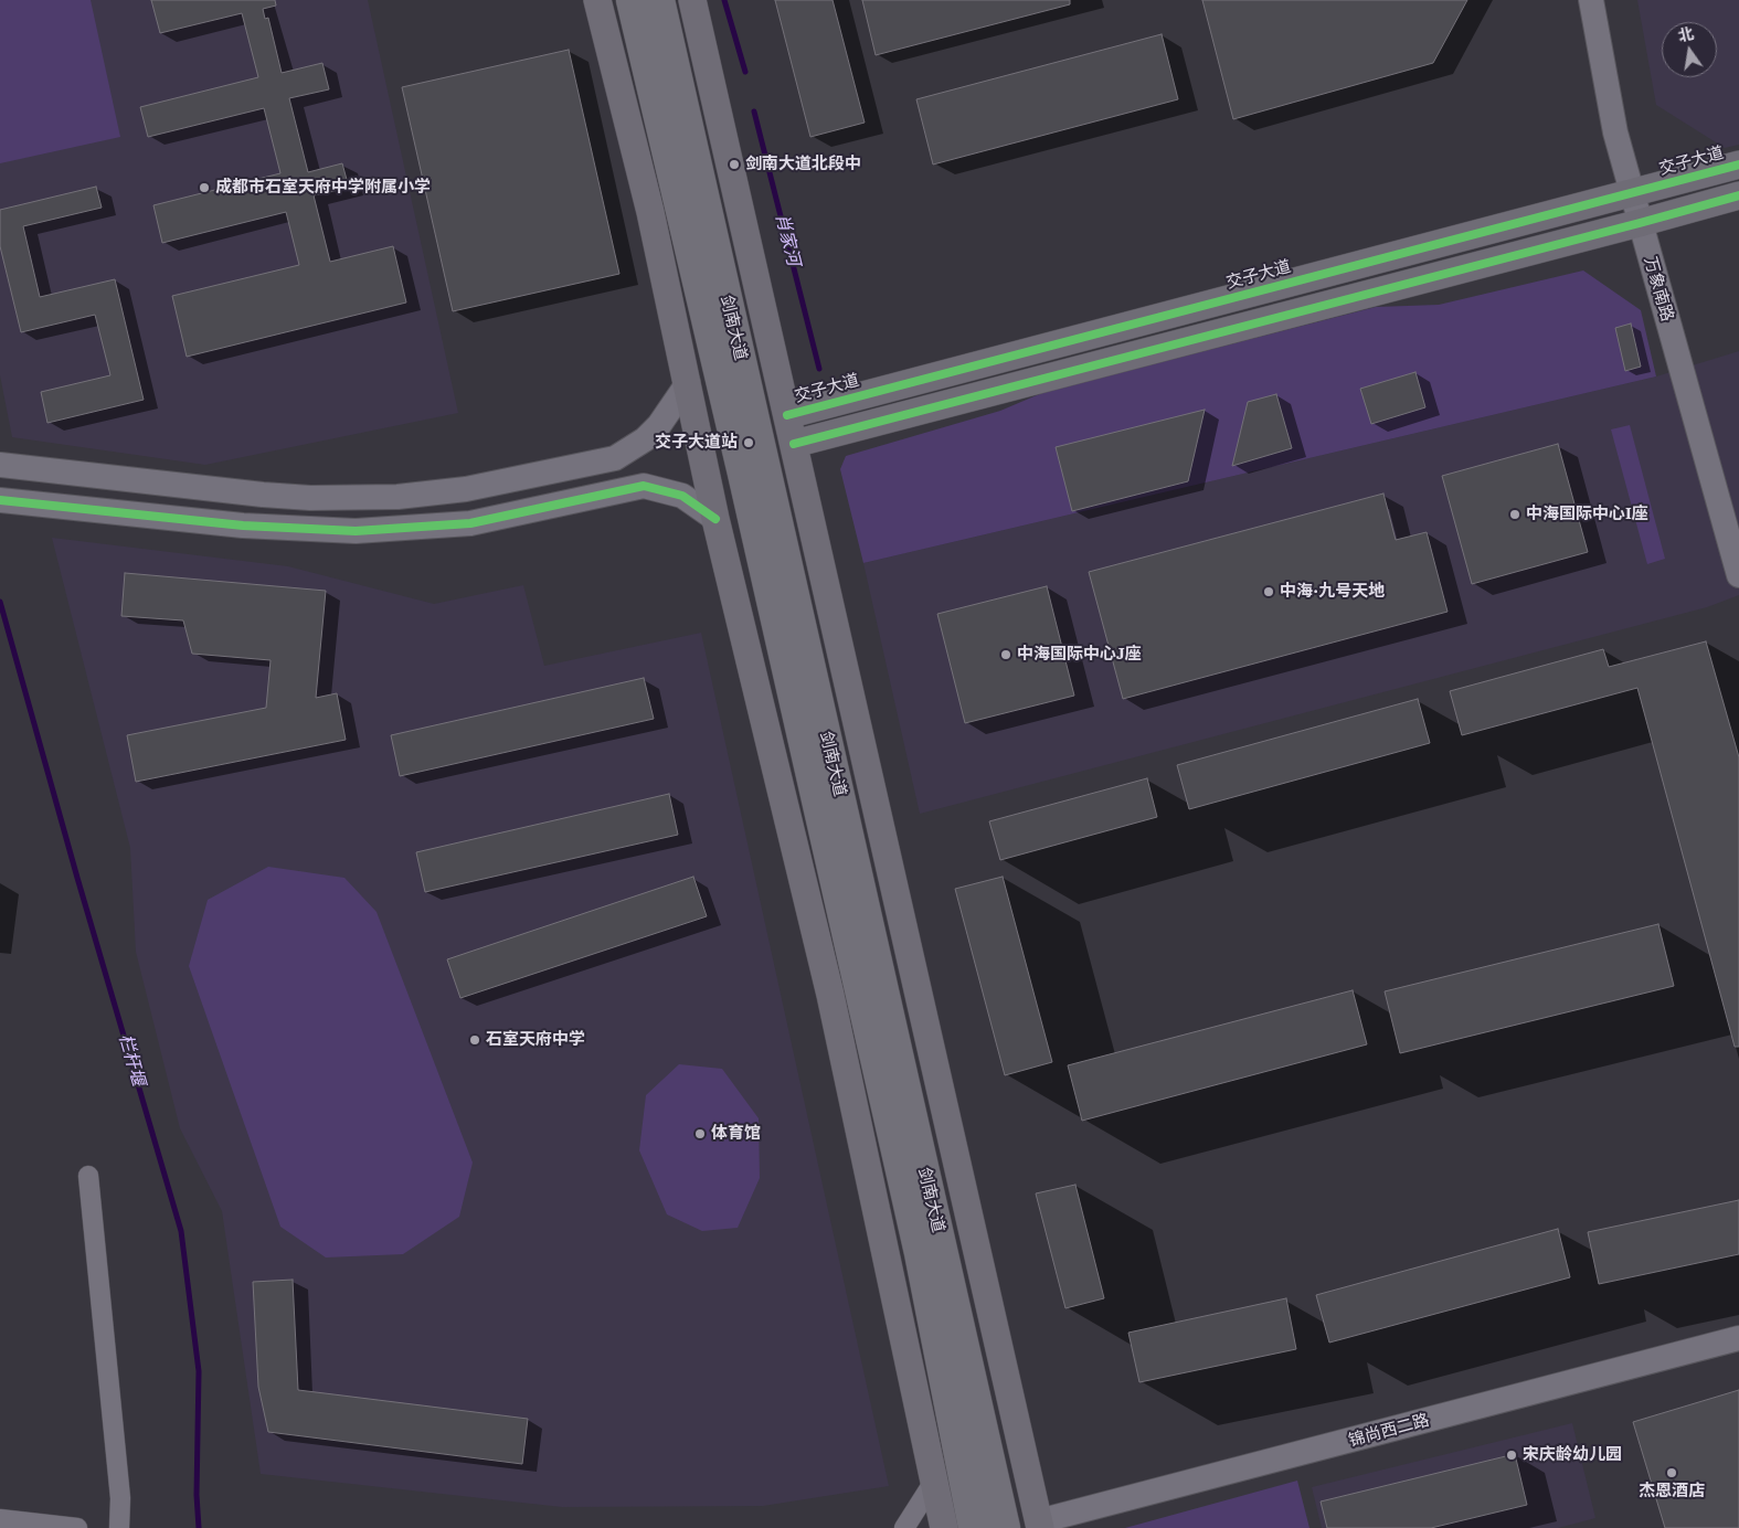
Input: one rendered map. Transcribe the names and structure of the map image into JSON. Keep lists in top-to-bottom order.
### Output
{
  "streets": {
    "highway": ["剑南大道"],
    "main road": ["交子大道"],
    "street": ["万象南路", "锦尚西二路"]
  },
  "crossings": [
    ["交子大道", "万象南路"]
  ],
  "water": ["肖家河", "栏杆堰"],
  "places": [
    "剑南大道北段中",
    "成都市石室天府中学附属小学",
    "交子大道站",
    "中海国际中心I座",
    "中海·九号天地",
    "中海国际中心J座",
    "石室天府中学",
    "体育馆",
    "宋庆龄幼儿园",
    "杰恩酒店"
  ],
  "north": "top"
}
